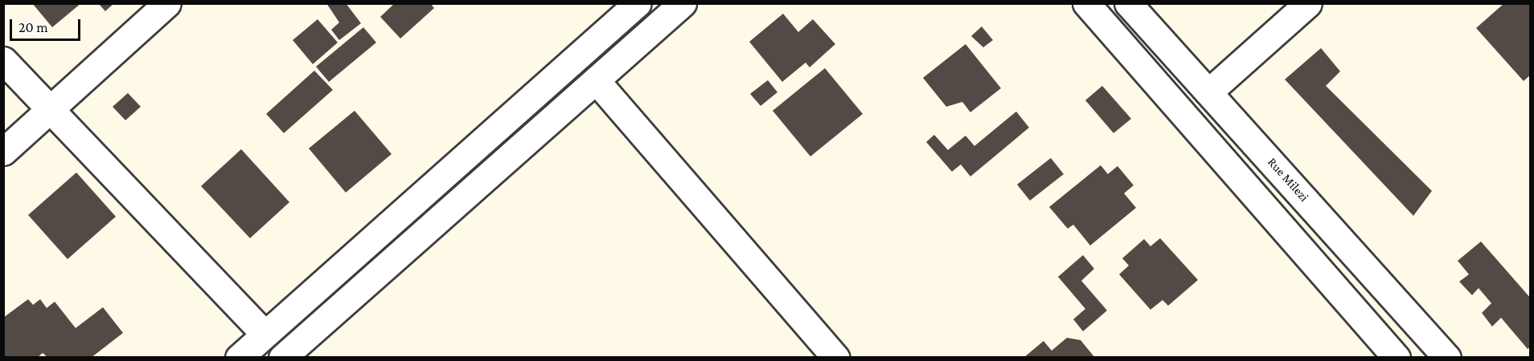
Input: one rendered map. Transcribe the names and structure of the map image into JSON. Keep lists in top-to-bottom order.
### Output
{
  "streets": {
    "street": ["Rue Milezi"]
  },
  "scale_bar": "20 m"
}
